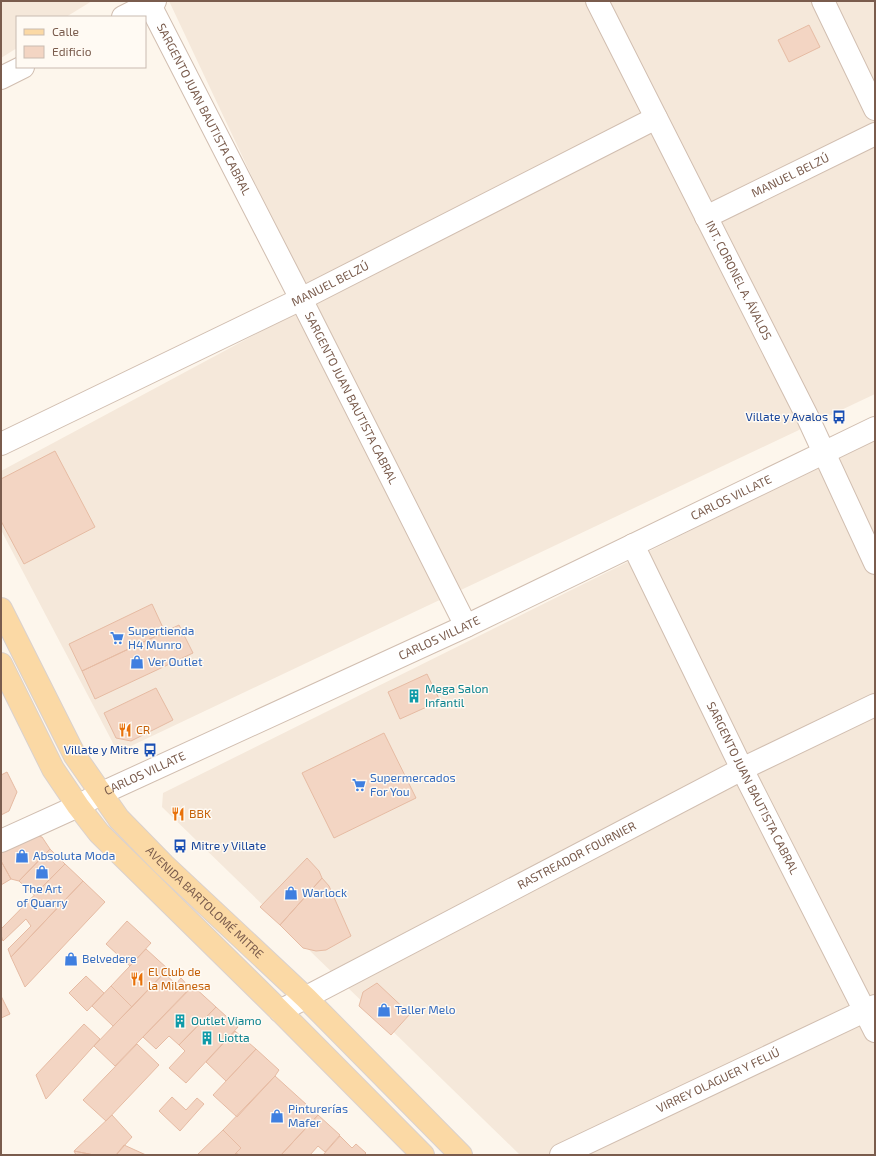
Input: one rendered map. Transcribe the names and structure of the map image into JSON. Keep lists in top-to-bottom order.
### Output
{
  "streets": {
    "main road": ["AVENIDA BARTOLOMÉ MITRE"],
    "street": [
      "SARGENTO JUAN BAUTISTA CABRAL",
      "MANUEL BELZÚ",
      "INT. CORONEL A. ÁVALOS",
      "CARLOS VILLATE",
      "RASTREADOR FOURNIER",
      "VIRREY OLAGUER Y FELIÚ"
    ]
  },
  "crossings": [
    ["SARGENTO JUAN BAUTISTA CABRAL", "MANUEL BELZÚ"],
    ["SARGENTO JUAN BAUTISTA CABRAL", "CARLOS VILLATE"],
    ["SARGENTO JUAN BAUTISTA CABRAL", "RASTREADOR FOURNIER"],
    ["SARGENTO JUAN BAUTISTA CABRAL", "VIRREY OLAGUER Y FELIÚ"],
    ["MANUEL BELZÚ", "INT. CORONEL A. ÁVALOS"],
    ["INT. CORONEL A. ÁVALOS", "CARLOS VILLATE"],
    ["CARLOS VILLATE", "AVENIDA BARTOLOMÉ MITRE"],
    ["RASTREADOR FOURNIER", "AVENIDA BARTOLOMÉ MITRE"]
  ],
  "places": {
    "bus stop": ["Villate y Avalos", "Villate y Mitre", "Mitre y Villate"],
    "supermarket": ["Supertienda H4 Munro", "Supermercados For You"],
    "shop": [
      "Ver Outlet",
      "Absoluta Moda",
      "The Art of Quarry",
      "Warlock",
      "Belvedere",
      "Taller Melo",
      "Pinturerías Mafer"
    ],
    "building": ["Mega Salon Infantil", "Outlet Viamo", "Liotta"],
    "restaurant": ["CR", "BBK", "El Club de la Milanesa"]
  },
  "legend": ["Calle", "Edificio"]
}
